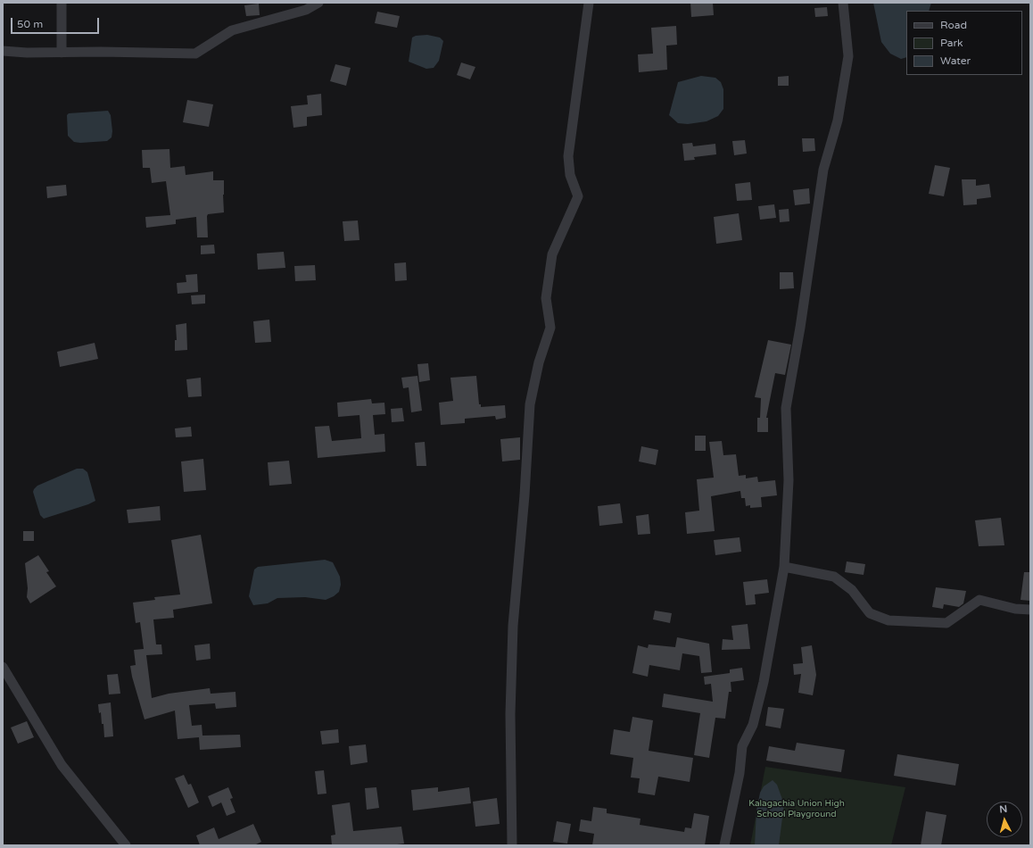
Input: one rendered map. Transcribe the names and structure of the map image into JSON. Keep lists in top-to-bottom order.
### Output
{
  "parks": ["Kalagachia Union High School Playground"],
  "legend": ["Road", "Park", "Water"],
  "scale_bar": "50 m",
  "north": "top"
}
